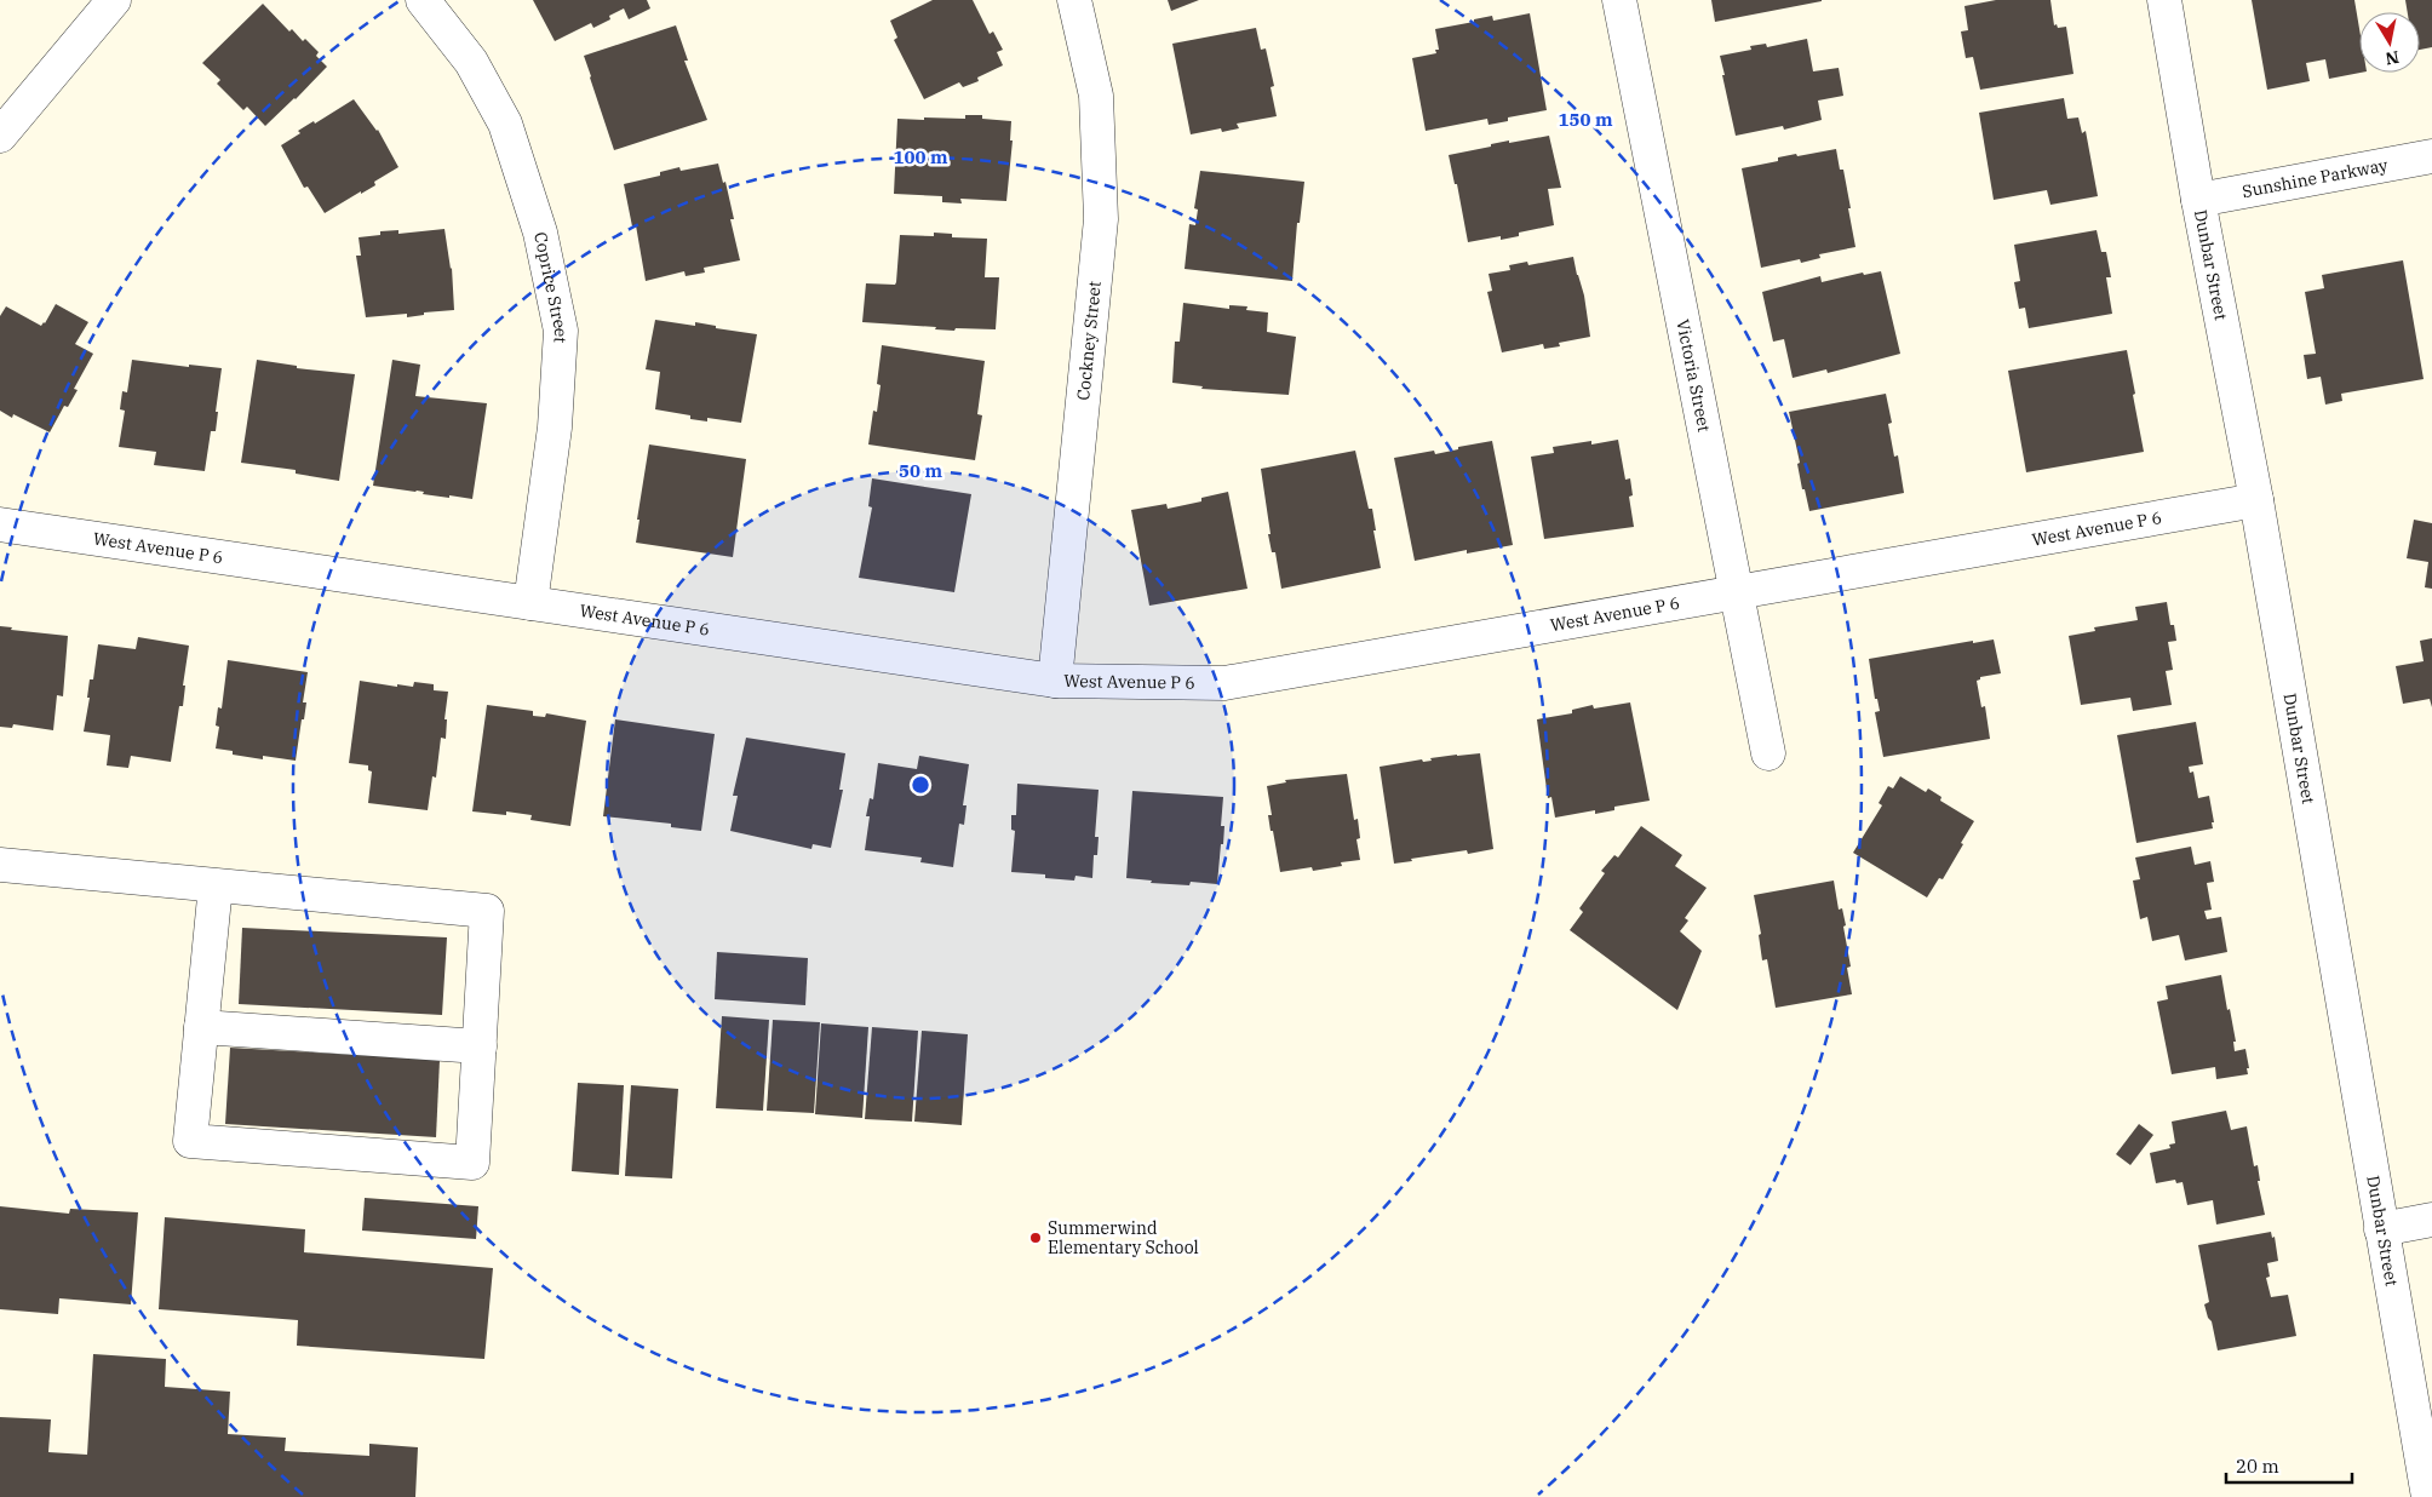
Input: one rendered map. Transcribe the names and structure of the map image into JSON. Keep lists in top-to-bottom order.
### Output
{
  "streets": {
    "street": [
      "Sunshine Parkway",
      "Dunbar Street",
      "Coprice Street",
      "Cockney Street",
      "Victoria Street",
      "West Avenue P 6"
    ]
  },
  "crossings": [
    ["Sunshine Parkway", "Dunbar Street"],
    ["Dunbar Street", "West Avenue P 6"],
    ["Coprice Street", "West Avenue P 6"],
    ["Cockney Street", "West Avenue P 6"],
    ["Victoria Street", "West Avenue P 6"]
  ],
  "places": ["Summerwind Elementary School"],
  "scale_bar": "20 m",
  "north": "bottom",
  "rings": ["150 m", "100 m", "50 m"]
}
